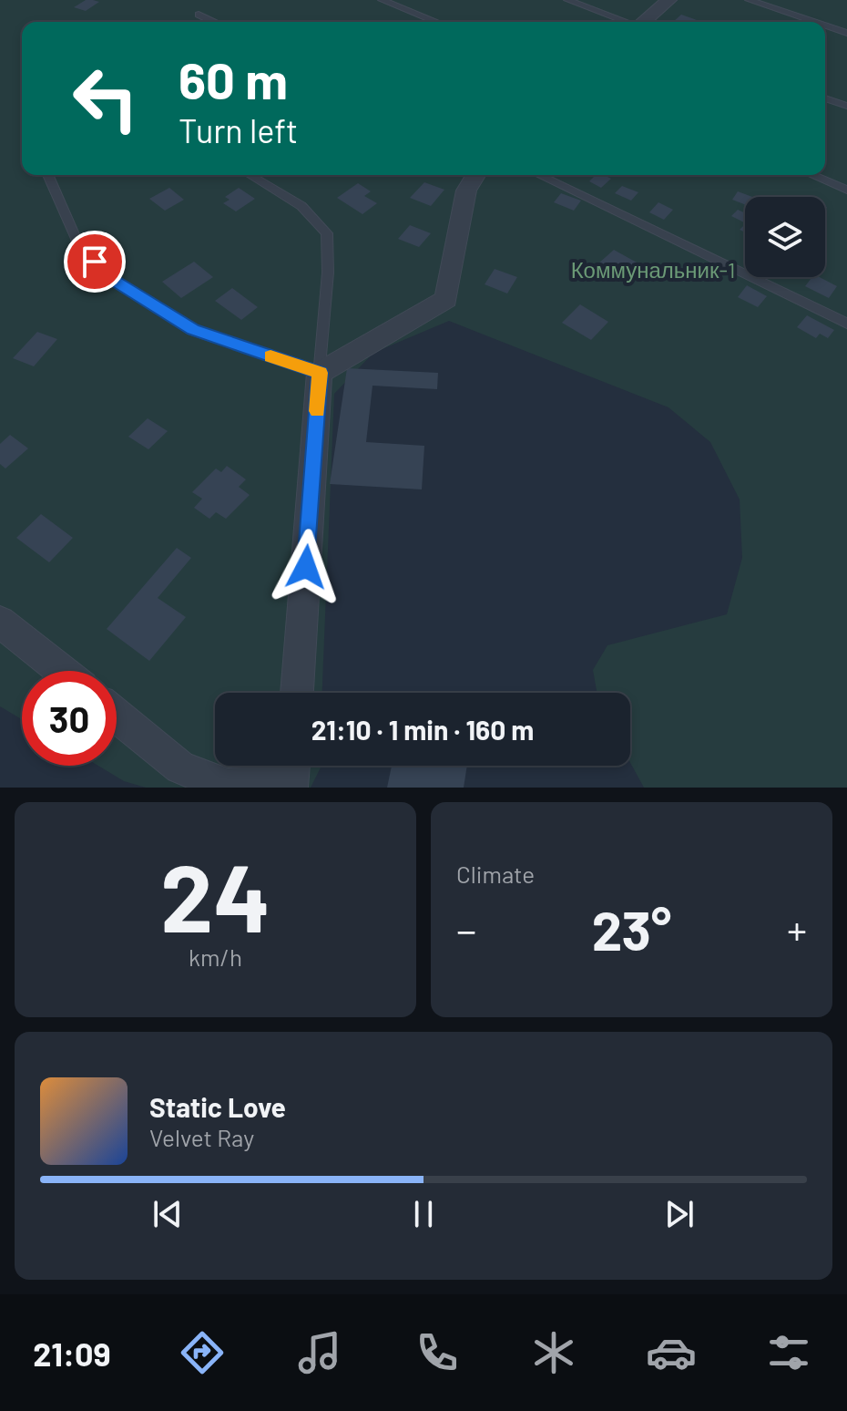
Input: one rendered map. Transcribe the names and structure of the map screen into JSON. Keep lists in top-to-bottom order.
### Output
{
  "parks": ["Коммунальник-1"],
  "page": {
    "turn": ["60 m", "Turn left"],
    "limit": "30",
    "trip": "21:10 · 1 min · 160 m",
    "tile": [
      ["24", "km/h"],
      "Climate"
    ],
    "heat": ["−", "23°", "+"],
    "song": ["Static Love", "Velvet Ray"],
    "tabs": "21:09"
  }
}
